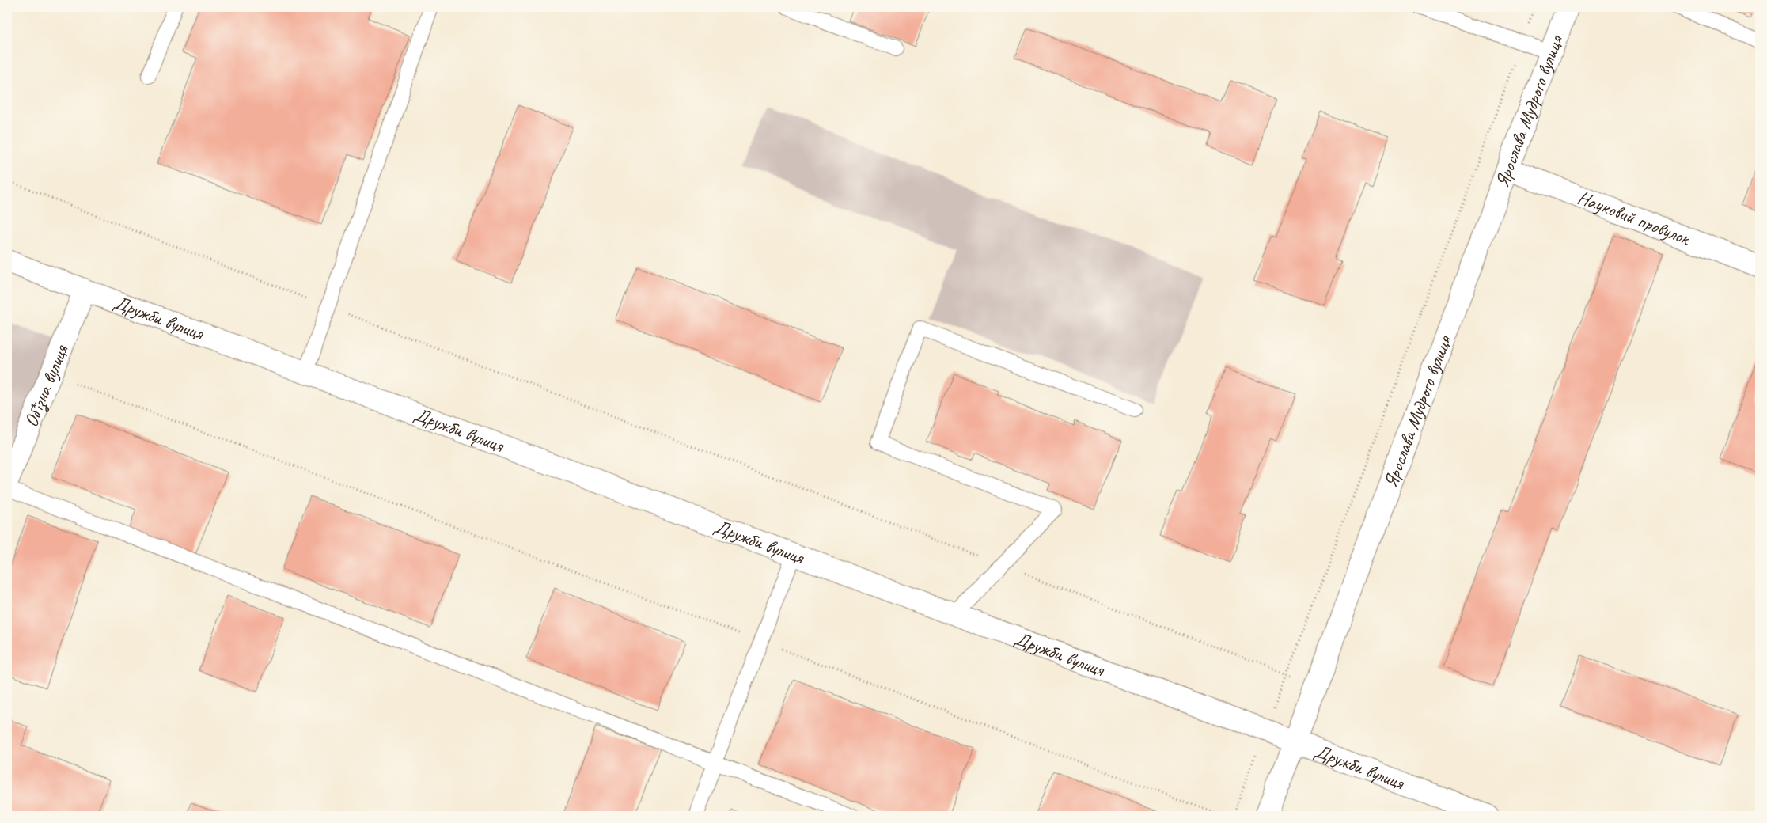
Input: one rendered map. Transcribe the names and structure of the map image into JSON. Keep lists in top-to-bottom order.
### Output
{
  "streets": {
    "street": [
      "Ярослава Мудрого вулиця",
      "Науковий провулок",
      "Дружби вулиця",
      "Об’їзна вулиця"
    ]
  },
  "crossings": [
    ["Ярослава Мудрого вулиця", "Науковий провулок"],
    ["Ярослава Мудрого вулиця", "Дружби вулиця"],
    ["Дружби вулиця", "Об’їзна вулиця"]
  ]
}
